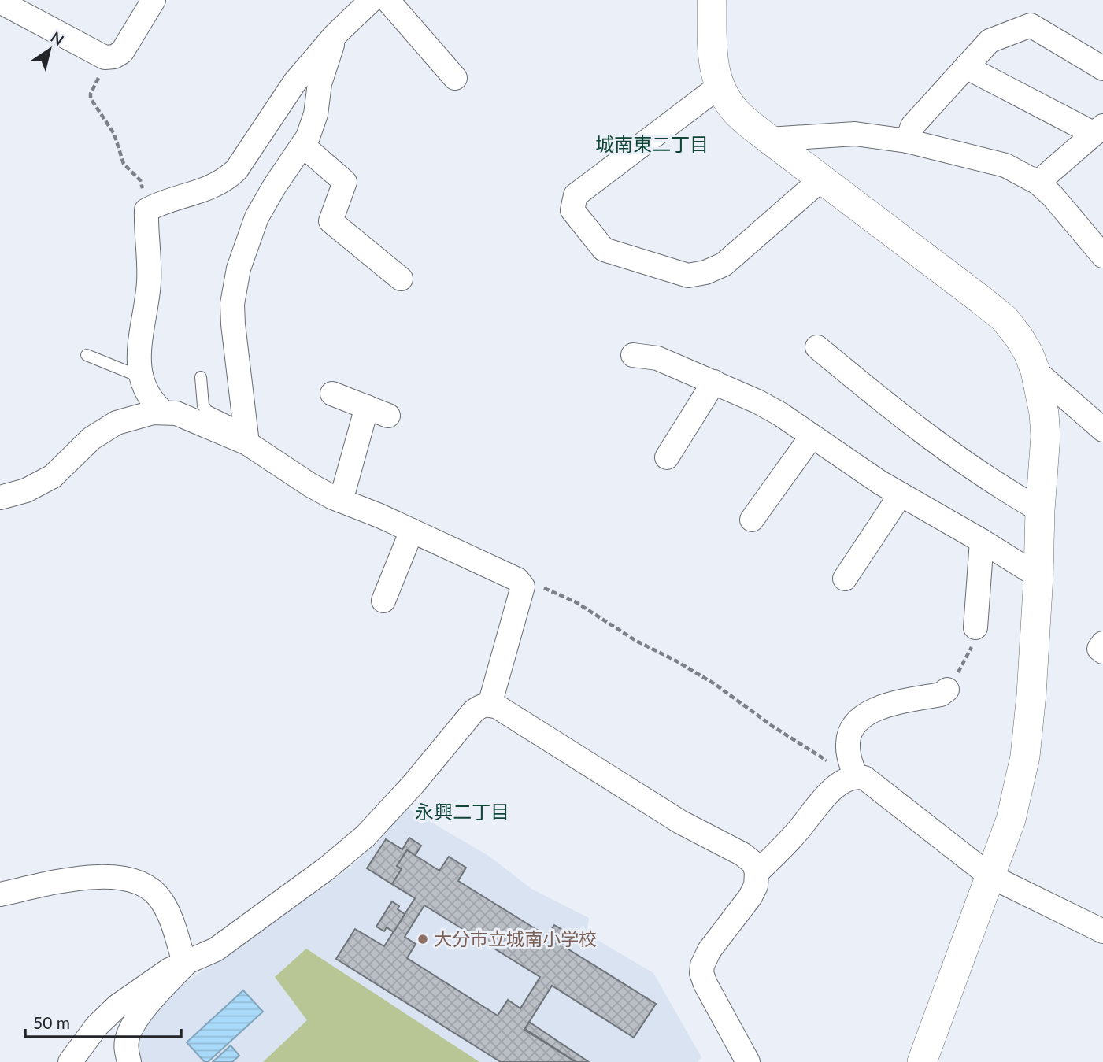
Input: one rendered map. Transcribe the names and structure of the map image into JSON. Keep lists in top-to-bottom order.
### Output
{
  "districts": ["城南東二丁目", "永興二丁目"],
  "places": ["大分市立城南小学校"],
  "scale_bar": "50 m",
  "north": "top right"
}
